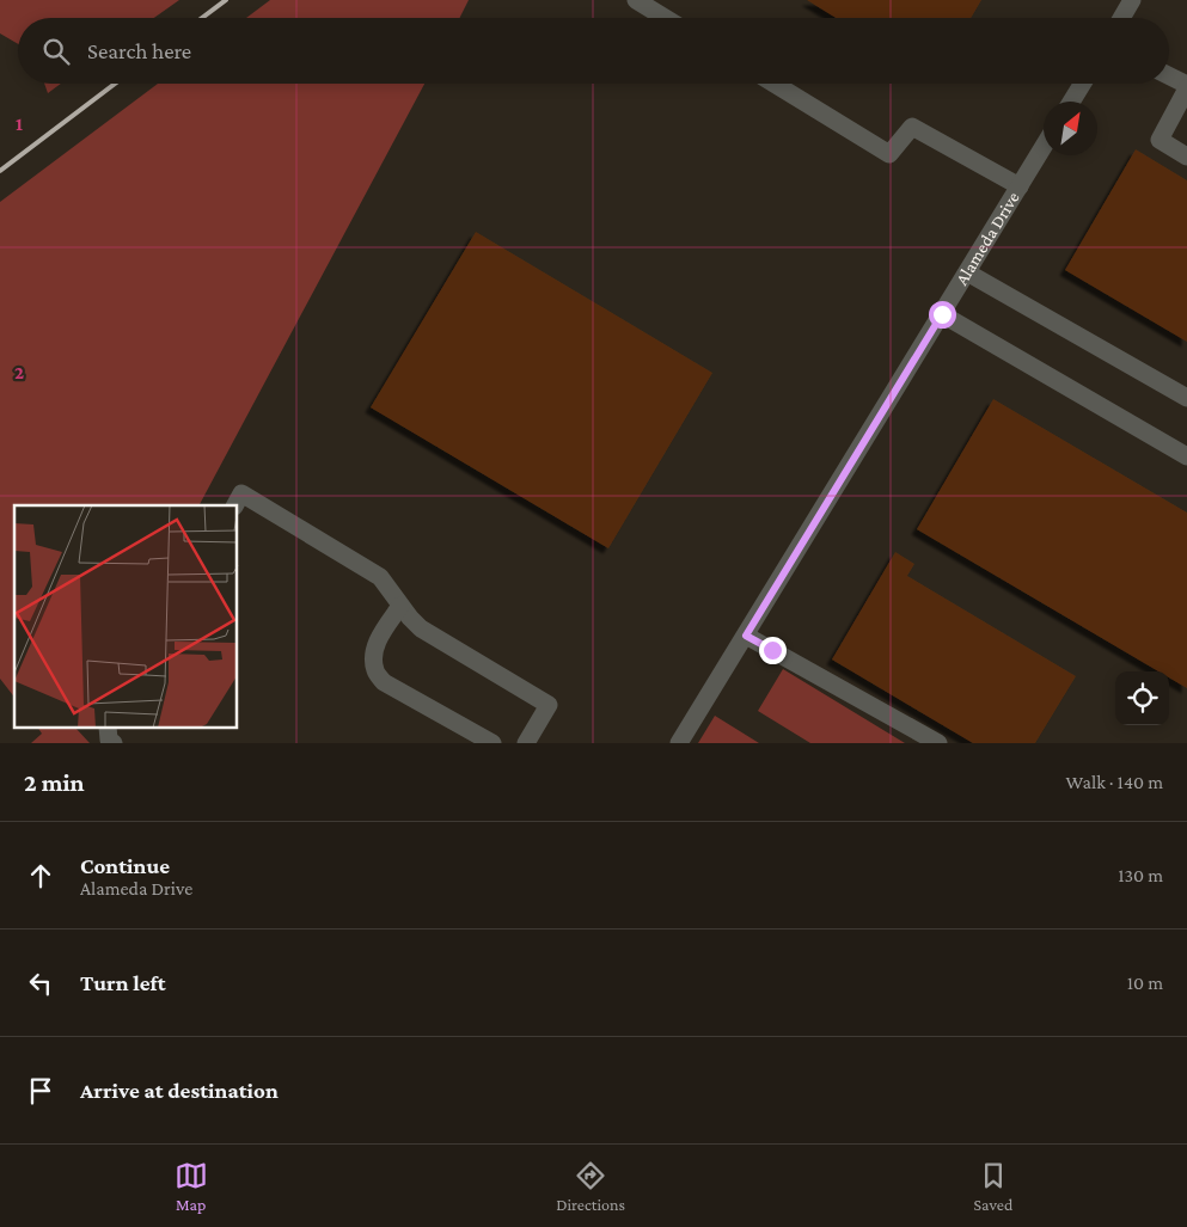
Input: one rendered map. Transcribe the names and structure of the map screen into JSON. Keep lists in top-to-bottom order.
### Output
{
  "streets": {
    "street": ["Alameda Drive"]
  },
  "north": "top right",
  "page": {
    "search": "Search here",
    "heading": ["2 min", "Walk · 140 m"],
    "list": [
      ["Continue", "Alameda Drive", "130 m"],
      ["Turn left", "10 m"],
      "Arrive at destination"
    ],
    "nav": ["Map", "Directions", "Saved"]
  },
  "grid": {
    "rows": ["1", "2"]
  }
}
